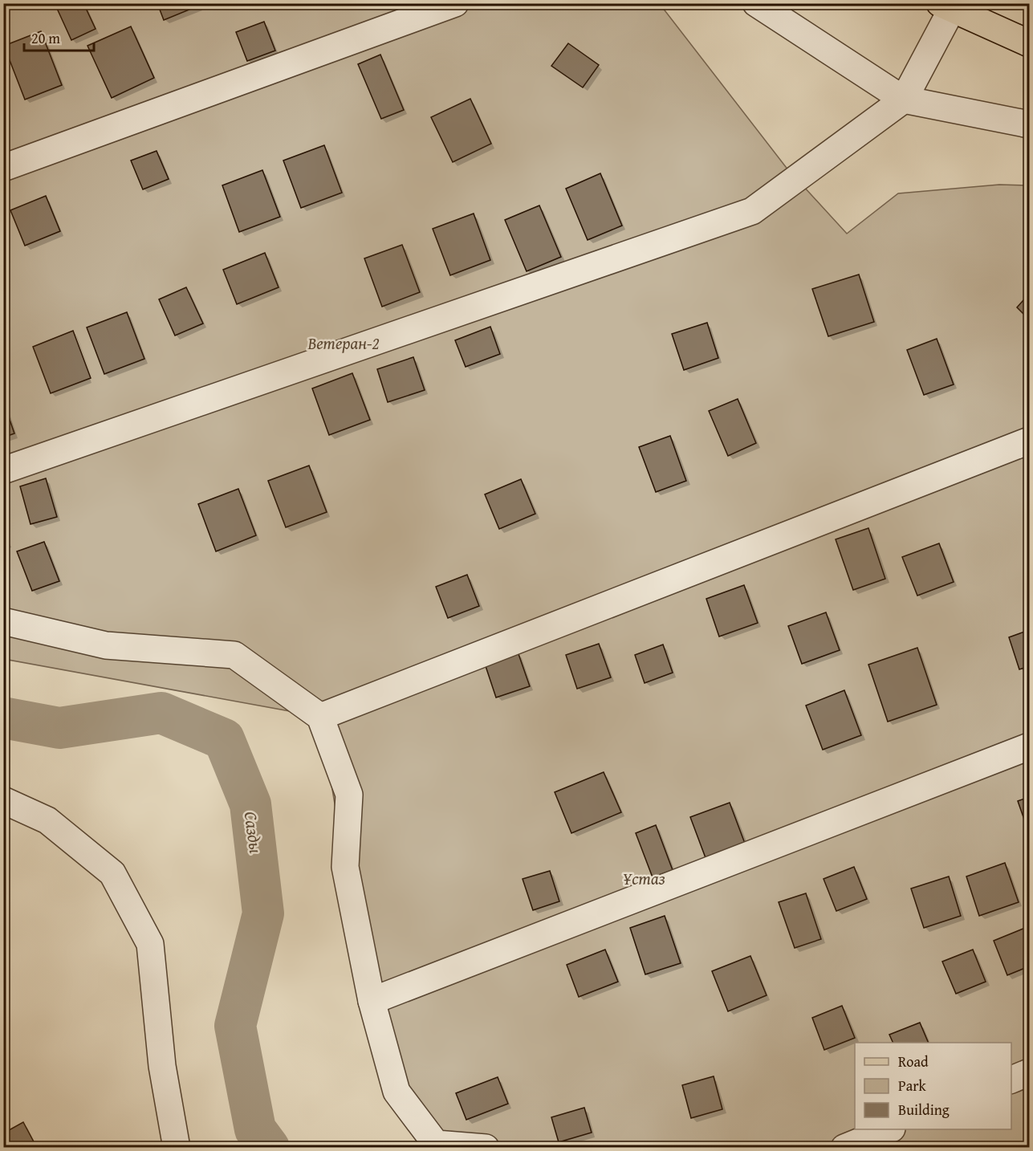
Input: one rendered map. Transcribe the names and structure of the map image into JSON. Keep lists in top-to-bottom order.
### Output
{
  "water": ["Сазды"],
  "parks": ["Ветеран-2", "Ұстаз"],
  "legend": ["Road", "Park", "Building"],
  "scale_bar": "20 m"
}
